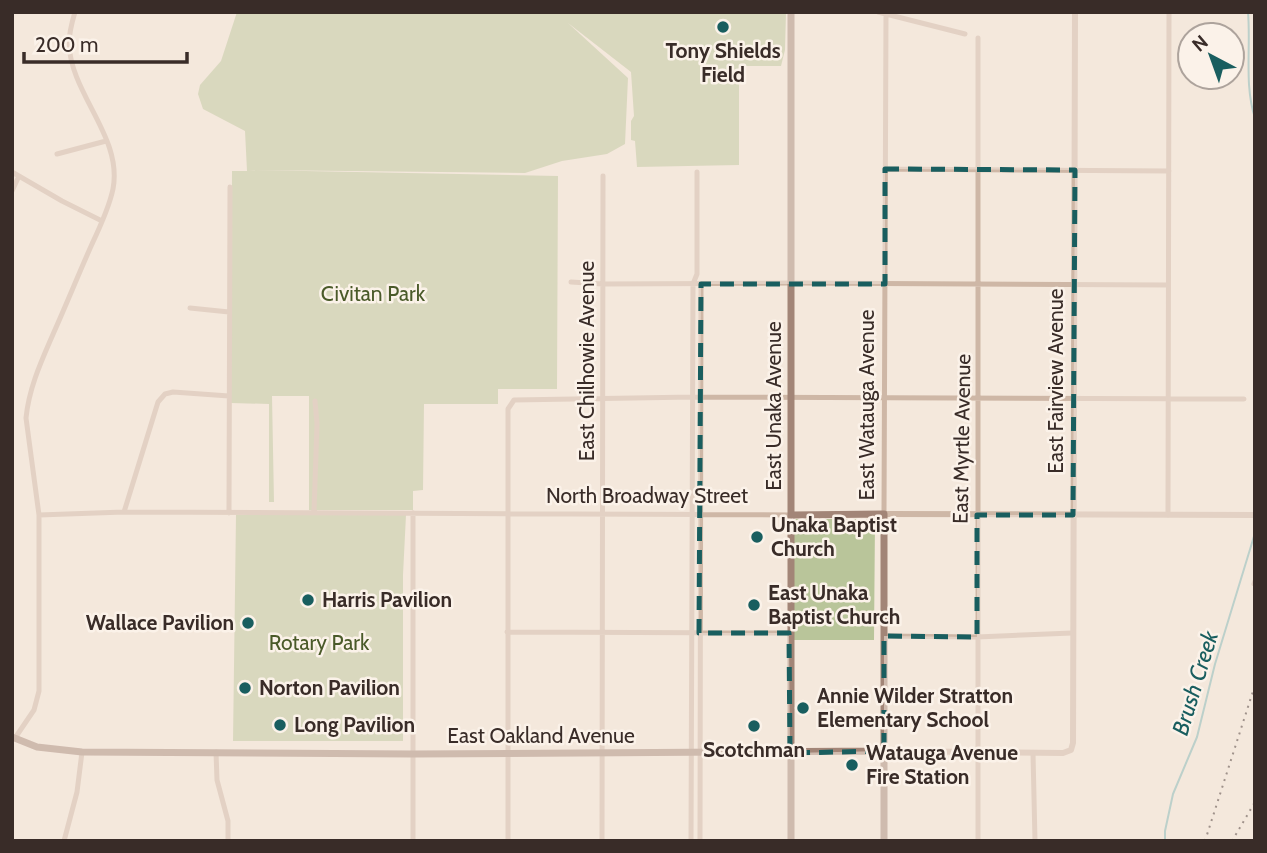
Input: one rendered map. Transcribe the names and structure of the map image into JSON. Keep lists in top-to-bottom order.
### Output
{
  "streets": {
    "main road": [
      "East Watauga Avenue",
      "East Unaka Avenue",
      "North Broadway Street",
      "East Oakland Avenue"
    ],
    "street": ["East Chilhowie Avenue", "East Fairview Avenue", "East Myrtle Avenue"]
  },
  "crossings": [
    ["East Chilhowie Avenue", "North Broadway Street"],
    ["East Chilhowie Avenue", "East Oakland Avenue"],
    ["East Fairview Avenue", "North Broadway Street"],
    ["East Fairview Avenue", "East Oakland Avenue"],
    ["East Watauga Avenue", "North Broadway Street"],
    ["East Watauga Avenue", "East Oakland Avenue"],
    ["East Unaka Avenue", "North Broadway Street"],
    ["East Unaka Avenue", "East Oakland Avenue"],
    ["East Myrtle Avenue", "North Broadway Street"],
    ["East Myrtle Avenue", "East Oakland Avenue"]
  ],
  "water": ["Brush Creek"],
  "parks": ["Civitan Park", "Rotary Park"],
  "places": [
    "Tony Shields Field",
    "Unaka Baptist Church",
    "Harris Pavilion",
    "East Unaka Baptist Church",
    "Wallace Pavilion",
    "Norton Pavilion",
    "Annie Wilder Stratton Elementary School",
    "Long Pavilion",
    "Scotchman",
    "Watauga Avenue Fire Station"
  ],
  "scale_bar": "200 m",
  "north": "top left"
}
